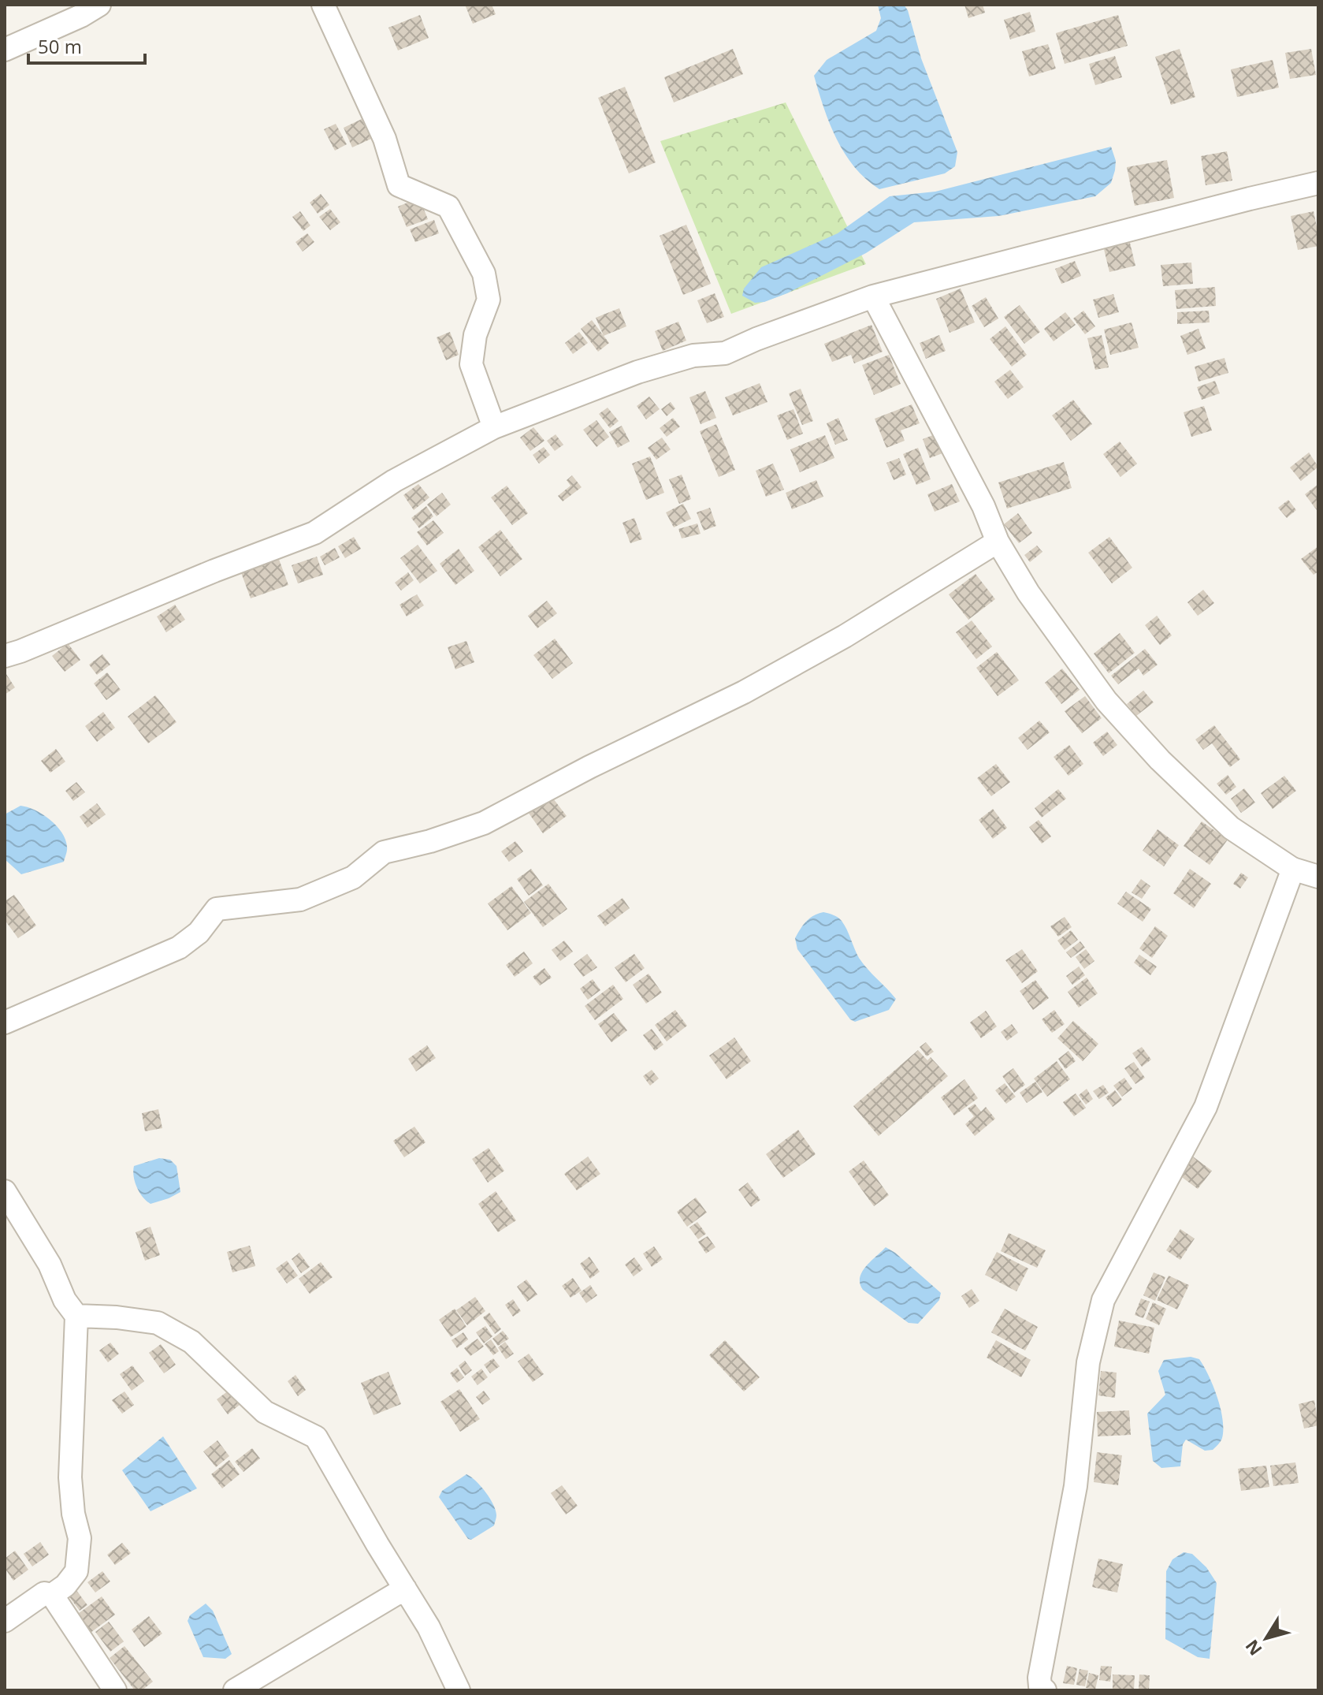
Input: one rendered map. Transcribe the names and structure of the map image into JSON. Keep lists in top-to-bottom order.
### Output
{
  "scale_bar": "50 m",
  "north": "bottom left"
}
